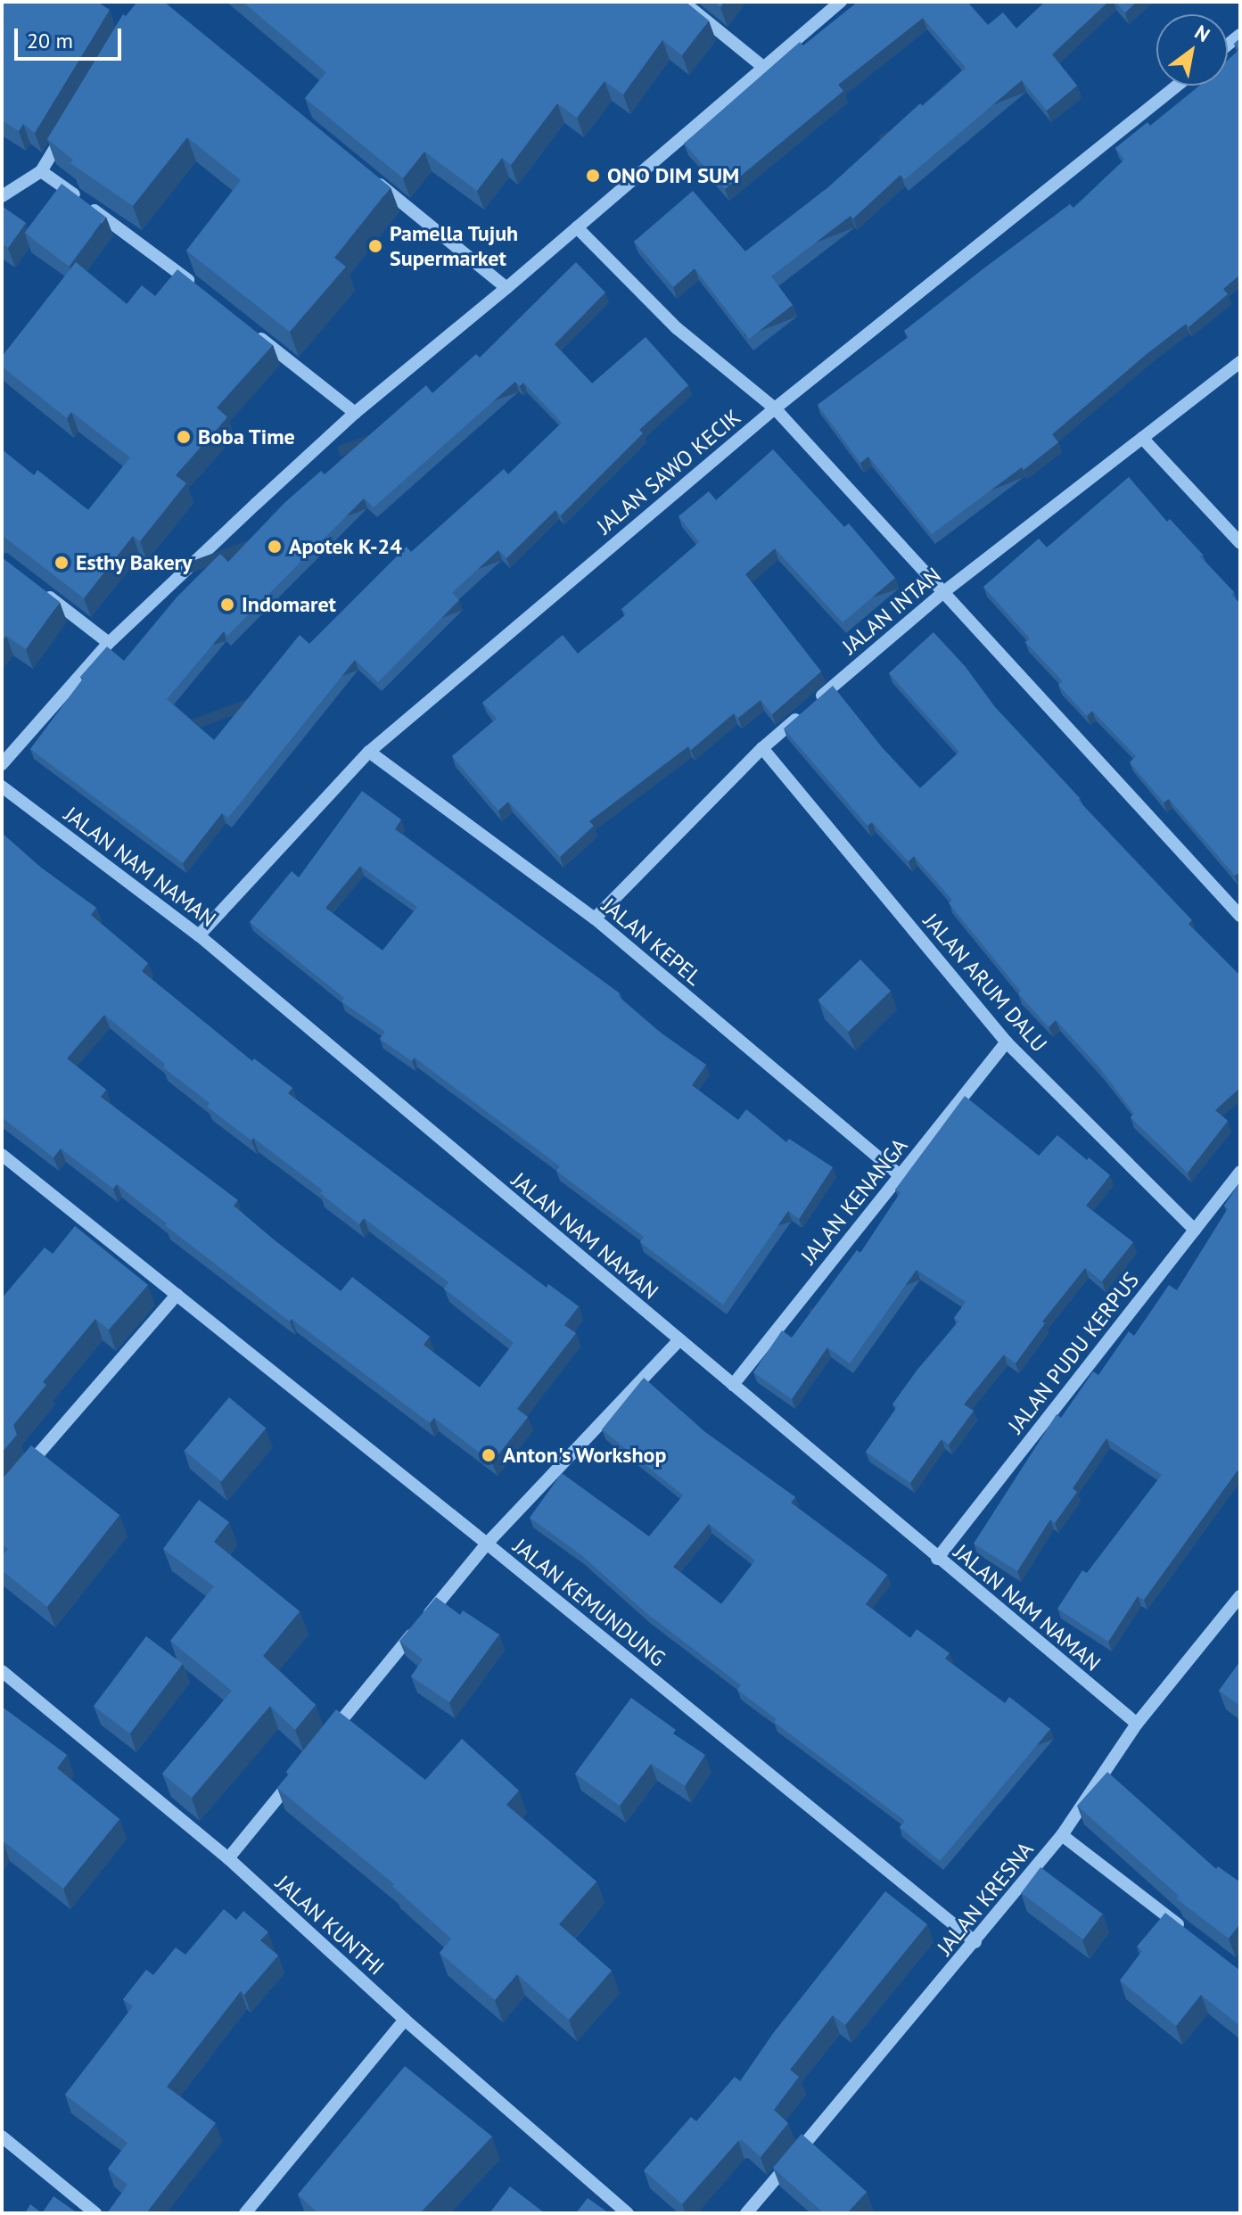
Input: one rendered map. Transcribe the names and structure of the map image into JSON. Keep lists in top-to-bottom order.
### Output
{
  "streets": {
    "street": [
      "JALAN SAWO KECIK",
      "JALAN INTAN",
      "JALAN NAM NAMAN",
      "JALAN KEPEL",
      "JALAN ARUM DALU",
      "JALAN KENANGA",
      "JALAN PUDU KERPUS",
      "JALAN KEMUNDUNG",
      "JALAN KRESNA",
      "JALAN KUNTHI"
    ]
  },
  "crossings": [
    ["JALAN SAWO KECIK", "JALAN NAM NAMAN"],
    ["JALAN SAWO KECIK", "JALAN KEPEL"],
    ["JALAN INTAN", "JALAN KEPEL"],
    ["JALAN INTAN", "JALAN ARUM DALU"],
    ["JALAN NAM NAMAN", "JALAN KENANGA"],
    ["JALAN NAM NAMAN", "JALAN PUDU KERPUS"],
    ["JALAN NAM NAMAN", "JALAN KRESNA"],
    ["JALAN KEPEL", "JALAN KENANGA"],
    ["JALAN ARUM DALU", "JALAN KENANGA"],
    ["JALAN ARUM DALU", "JALAN PUDU KERPUS"],
    ["JALAN KEMUNDUNG", "JALAN KRESNA"]
  ],
  "places": [
    "ONO DIM SUM",
    "Pamella Tujuh Supermarket",
    "Boba Time",
    "Apotek K-24",
    "Esthy Bakery",
    "Indomaret",
    "Anton's Workshop"
  ],
  "scale_bar": "20 m",
  "north": "top right"
}
